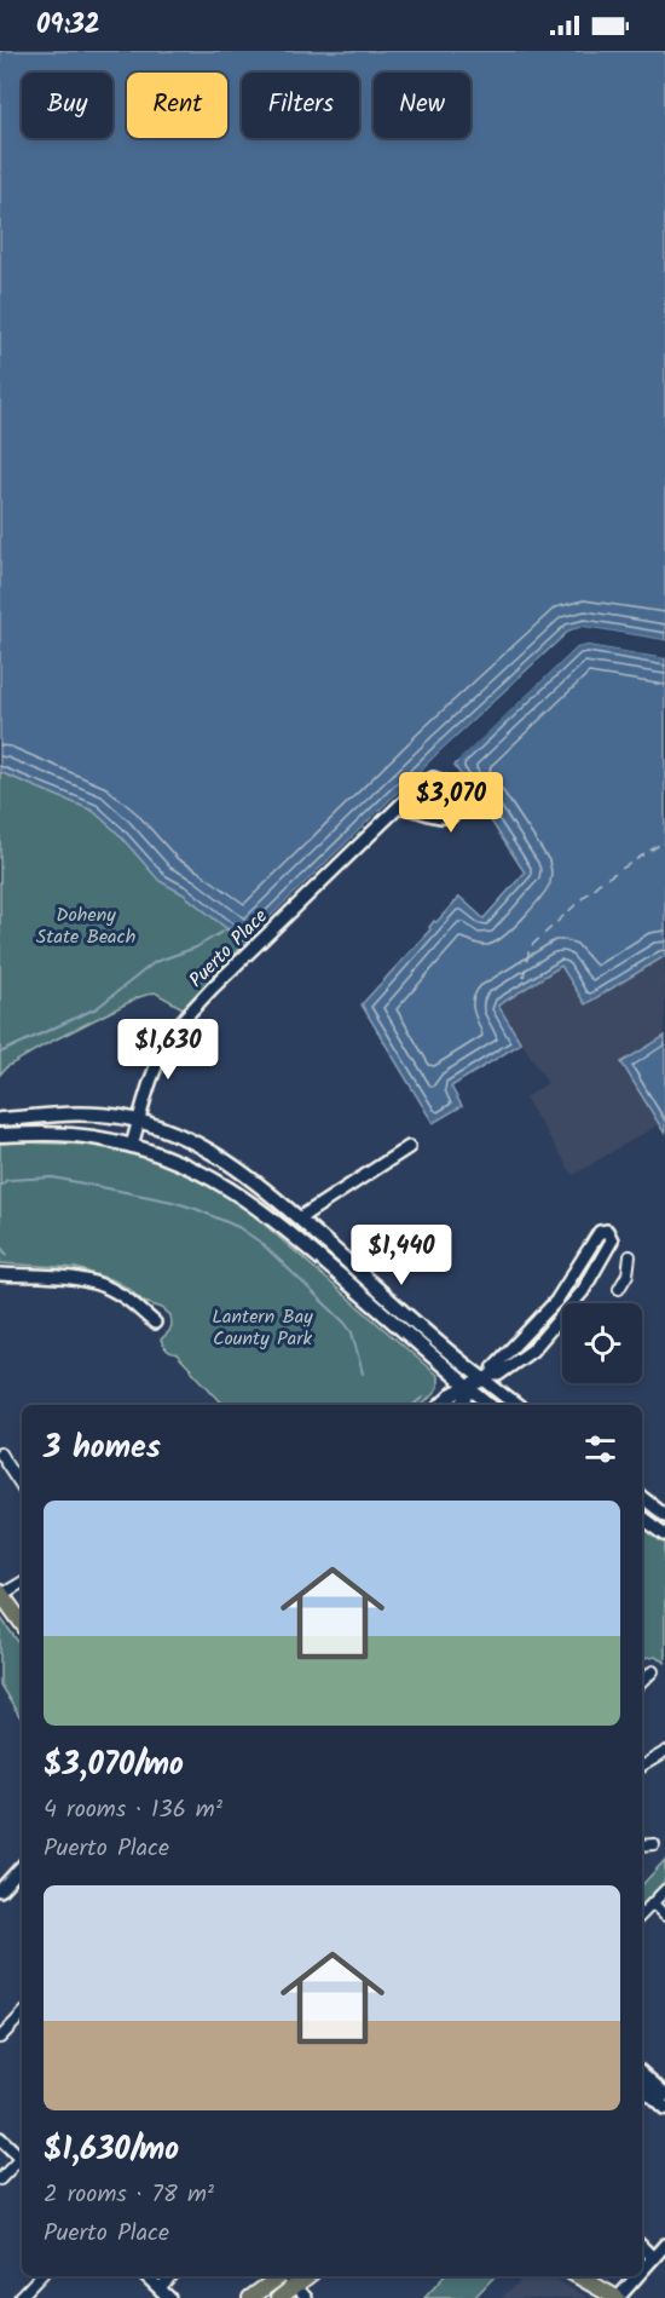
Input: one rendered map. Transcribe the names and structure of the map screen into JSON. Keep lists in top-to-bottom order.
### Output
{
  "streets": {
    "street": ["Puerto Place"]
  },
  "parks": ["Doheny State Beach", "Lantern Bay County Park"],
  "page": {
    "status": "09:32",
    "chip": [
      "Buy",
      "Rent",
      "Filters",
      "New"
    ],
    "price": ["$3,070", "$1,630", "$1,440"],
    "heading": "3 homes",
    "list": [
      {
        "name": "$3,070/mo",
        "note": "4 rooms · 136 m² · Puerto Place"
      },
      {
        "name": "$1,630/mo",
        "note": "2 rooms · 78 m² · Puerto Place"
      }
    ]
  }
}
